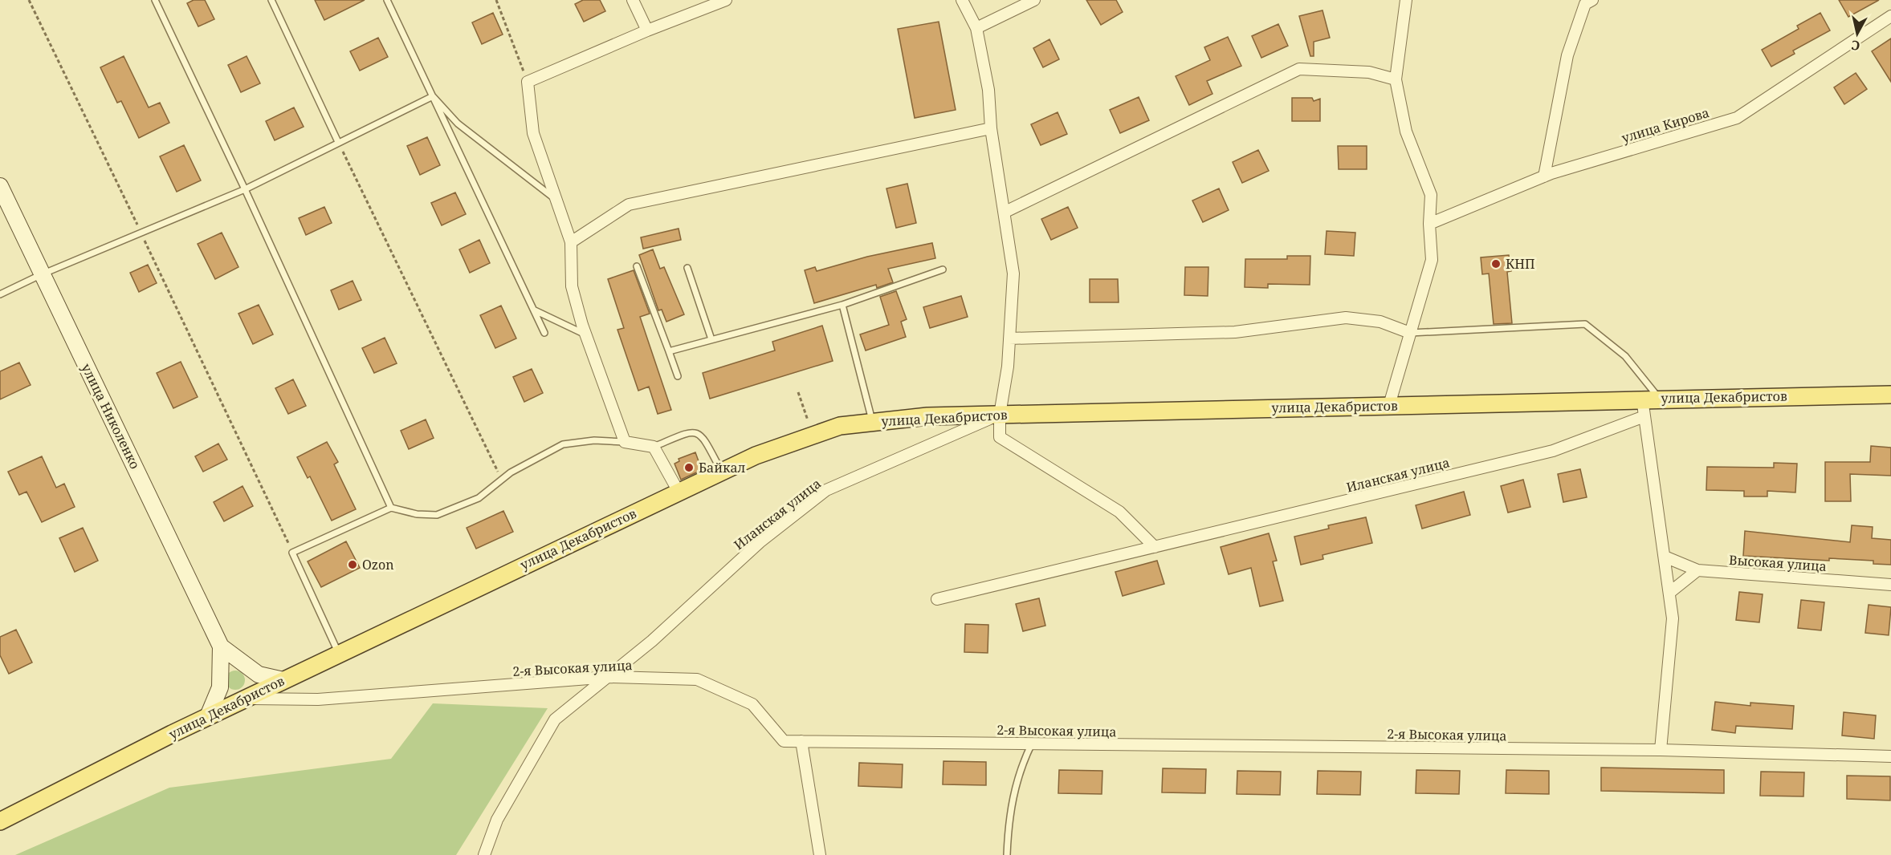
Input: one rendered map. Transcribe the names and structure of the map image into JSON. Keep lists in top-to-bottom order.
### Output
{
  "streets": {
    "main road": ["улица Декабристов"],
    "street": [
      "улица Кирова",
      "улица Николенко",
      "Иланская улица",
      "Высокая улица",
      "2-я Высокая улица"
    ]
  },
  "crossings": [
    ["улица Декабристов", "Иланская улица"],
    ["улица Декабристов", "2-я Высокая улица"],
    ["Иланская улица", "2-я Высокая улица"]
  ],
  "places": ["КНП", "Байкал", "Ozon"],
  "north": "bottom"
}
